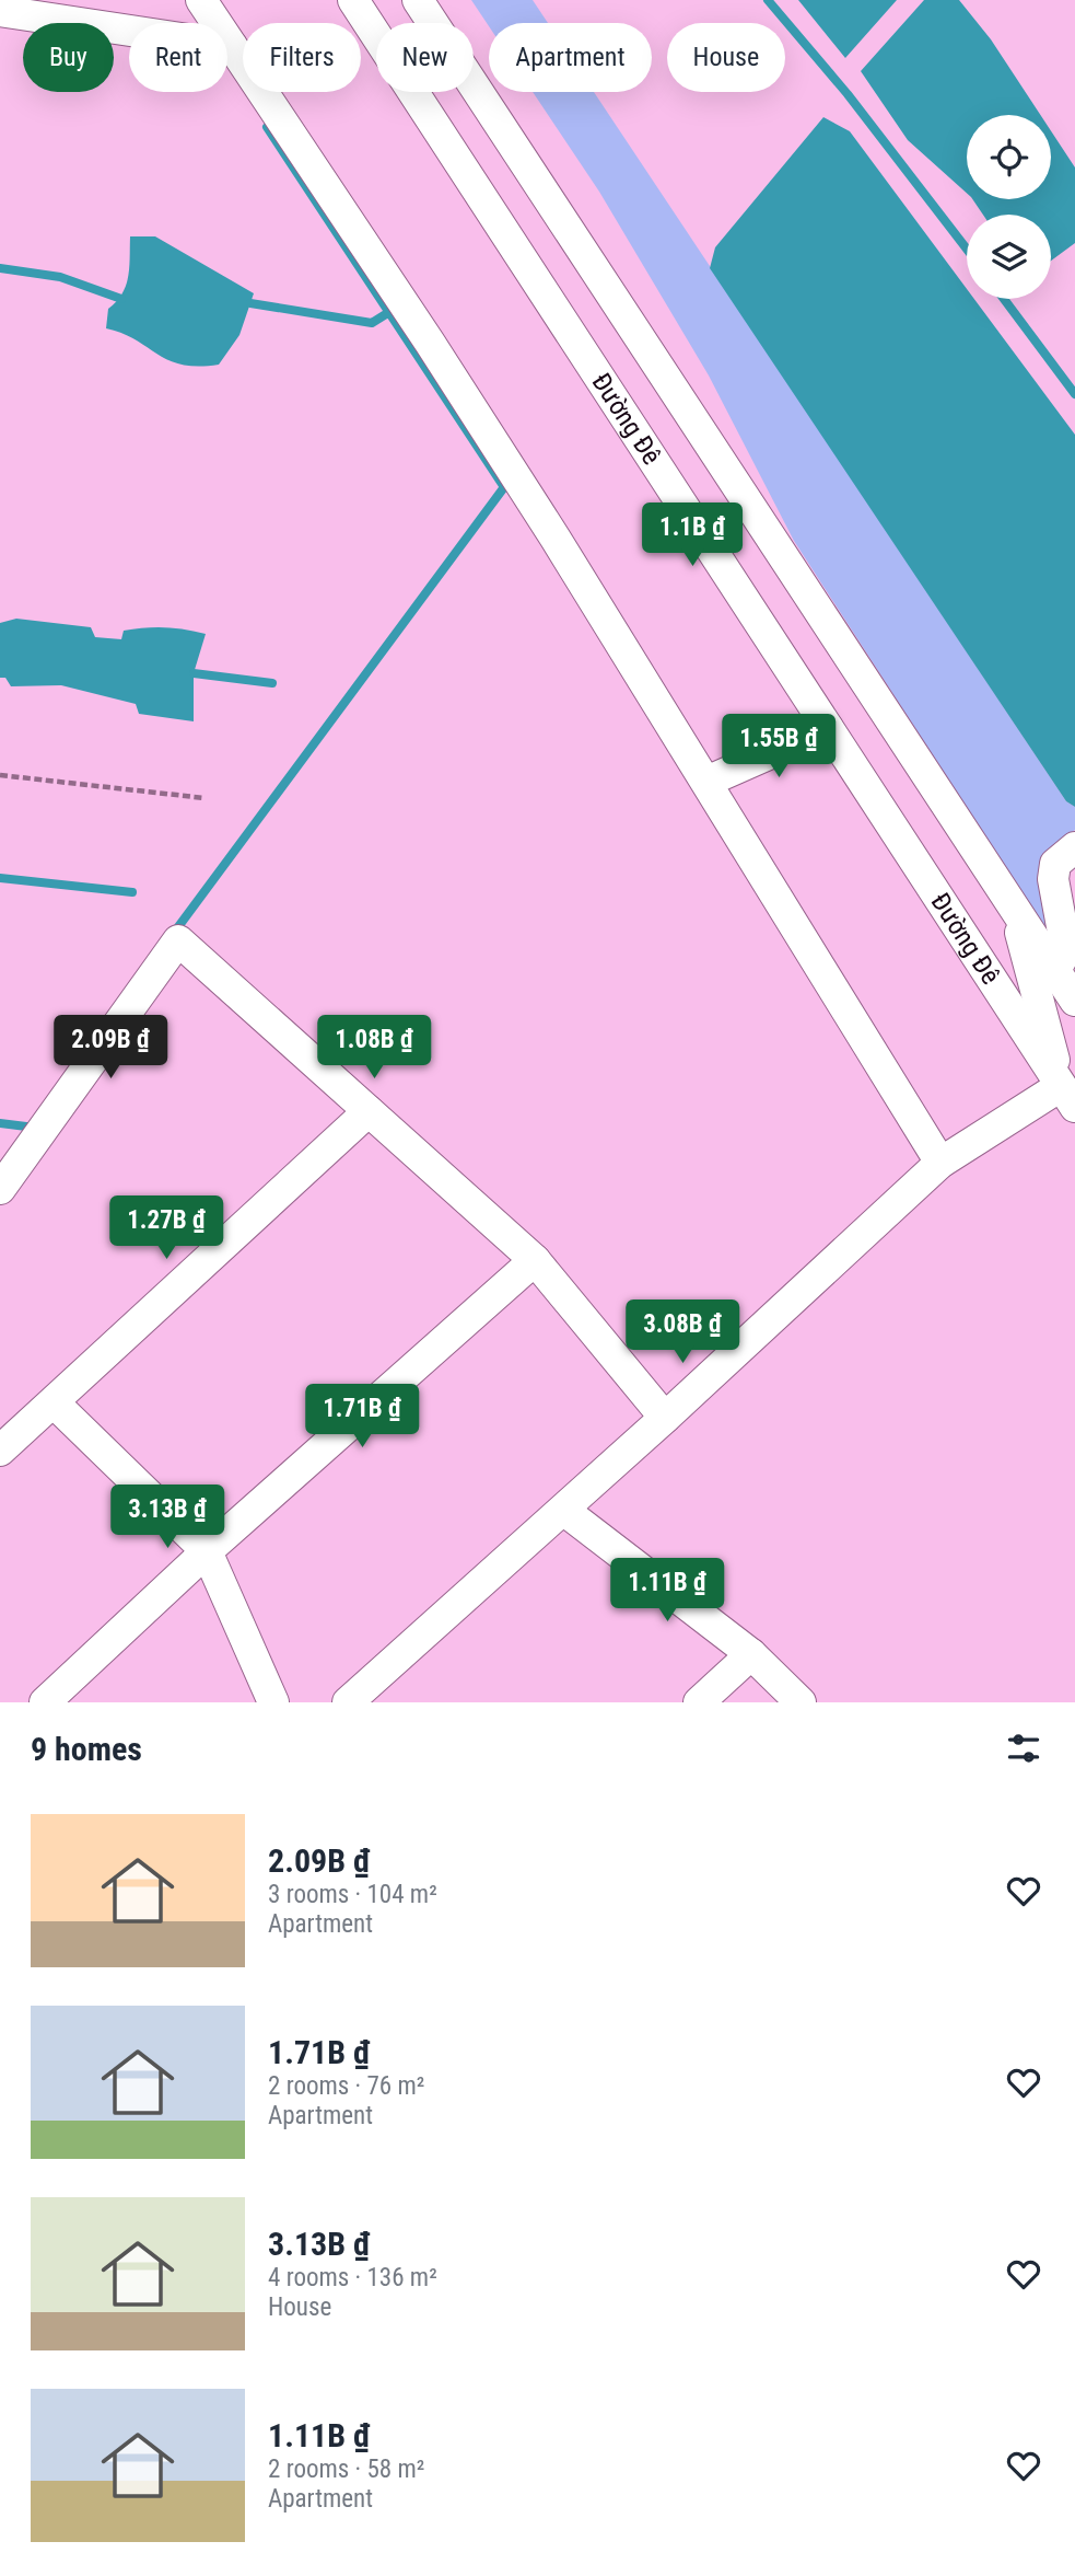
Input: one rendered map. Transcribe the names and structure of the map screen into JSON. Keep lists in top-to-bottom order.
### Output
{
  "streets": {
    "street": ["Đường Đê"]
  },
  "page": {
    "chip": [
      "Buy",
      "Rent",
      "Filters",
      "New",
      "Apartment",
      "House"
    ],
    "price": [
      "1.1B ₫",
      "1.55B ₫",
      "2.09B ₫",
      "1.08B ₫",
      "1.27B ₫",
      "3.08B ₫",
      "1.71B ₫",
      "3.13B ₫",
      "1.11B ₫"
    ],
    "heading": "9 homes",
    "list": [
      {
        "name": "2.09B ₫",
        "note": "3 rooms · 104 m² · Apartment"
      },
      {
        "name": "1.71B ₫",
        "note": "2 rooms · 76 m² · Apartment"
      },
      {
        "name": "3.13B ₫",
        "note": "4 rooms · 136 m² · House"
      },
      {
        "name": "1.11B ₫",
        "note": "2 rooms · 58 m² · Apartment"
      }
    ]
  }
}
